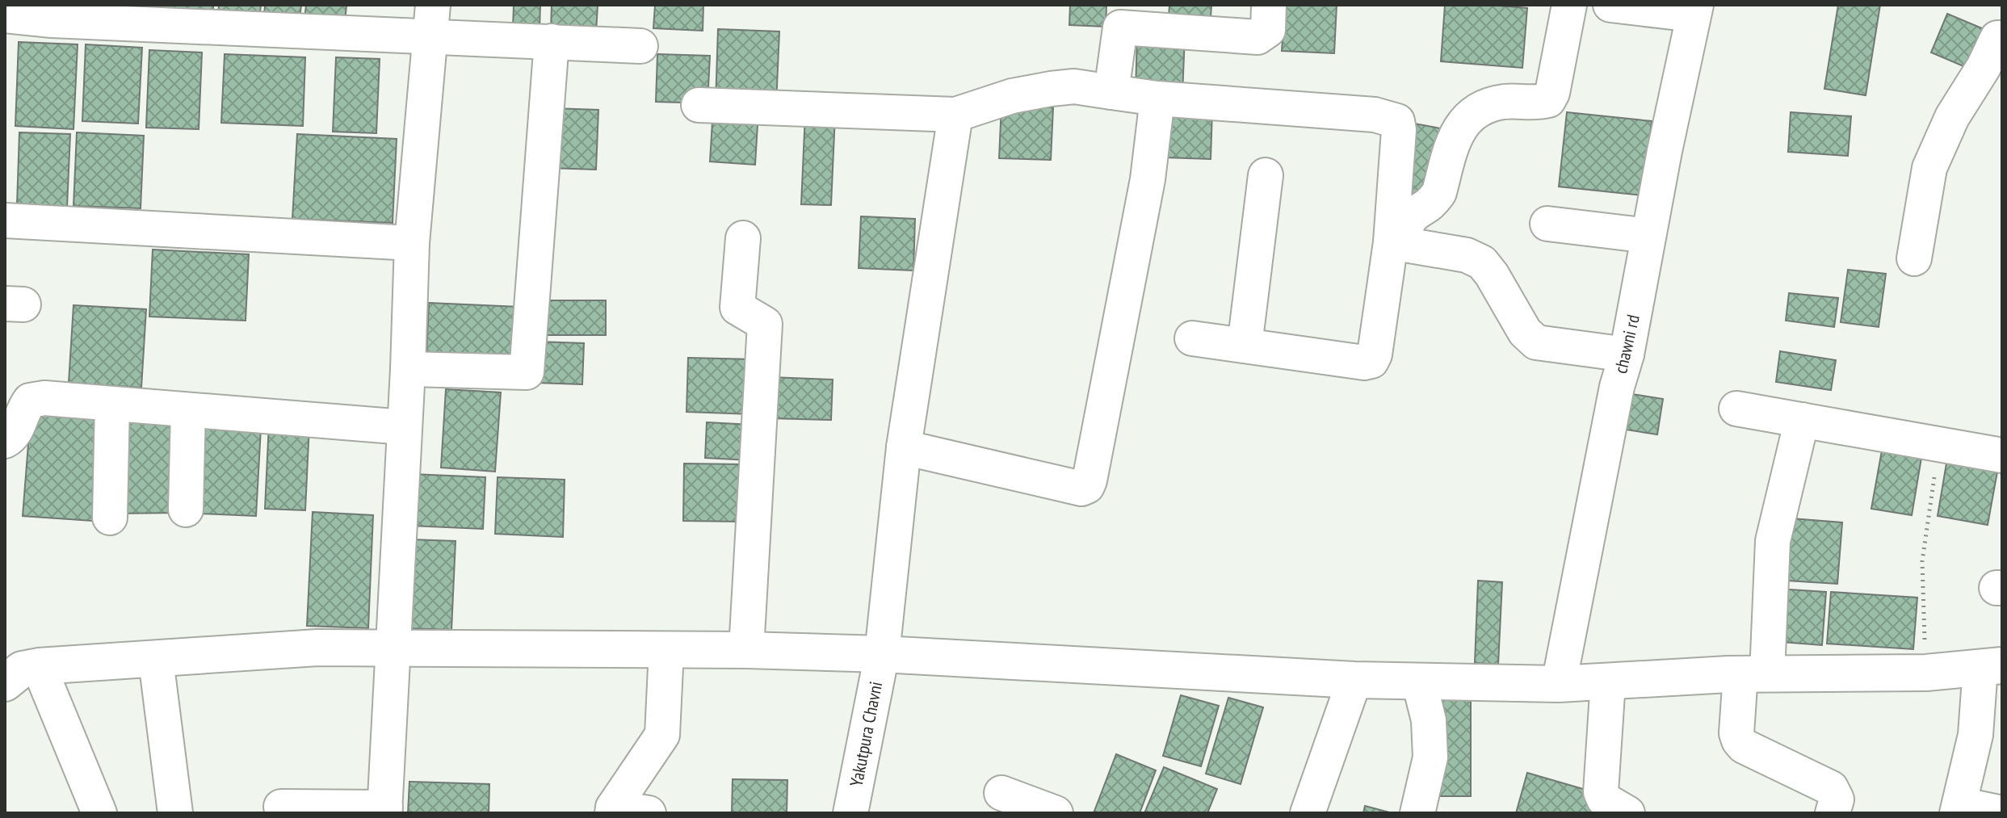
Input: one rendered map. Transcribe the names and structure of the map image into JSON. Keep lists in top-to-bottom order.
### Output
{
  "streets": {
    "street": ["chawni rd", "Yakutpura Chavni"]
  }
}
